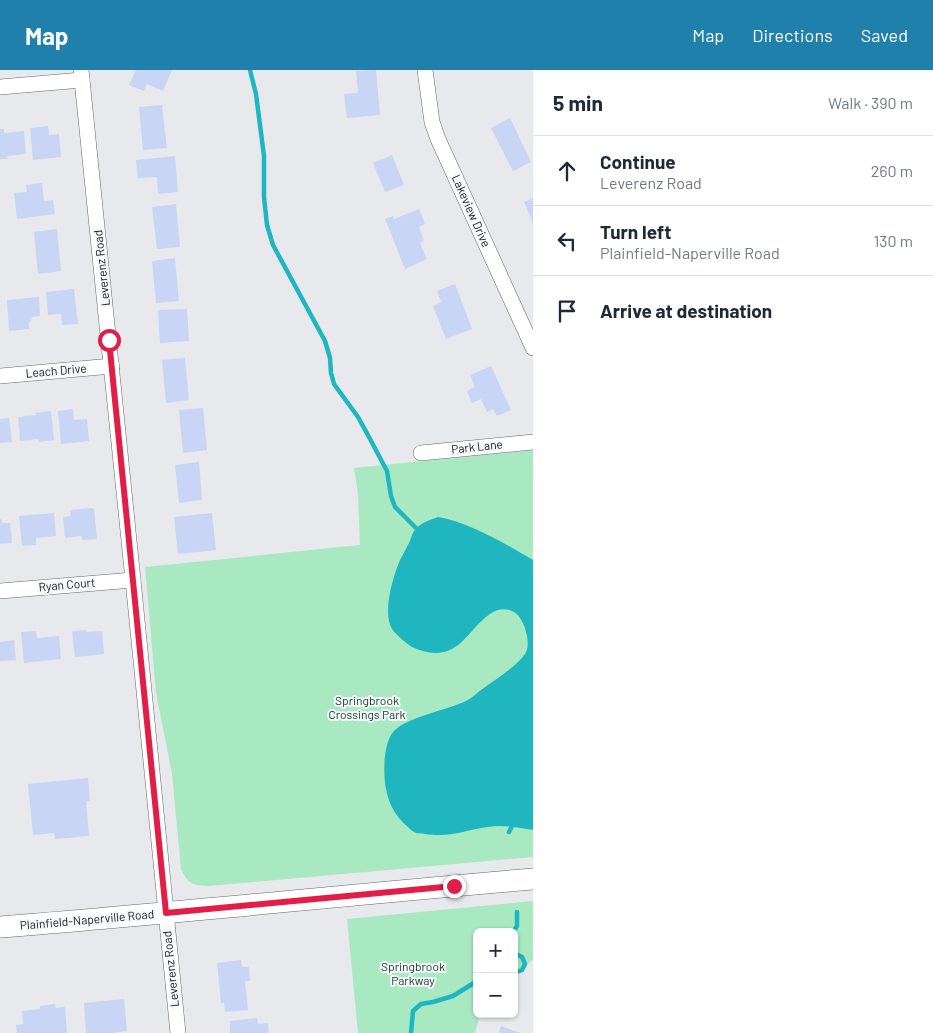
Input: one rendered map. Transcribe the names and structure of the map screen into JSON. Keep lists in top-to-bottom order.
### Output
{
  "streets": {
    "main road": ["Plainfield-Naperville Road"],
    "street": [
      "Lakeview Drive",
      "Leverenz Road",
      "Leach Drive",
      "Park Lane",
      "Ryan Court"
    ]
  },
  "crossings": [
    ["Leverenz Road", "Leach Drive"],
    ["Leverenz Road", "Ryan Court"],
    ["Leverenz Road", "Plainfield-Naperville Road"]
  ],
  "parks": ["Springbrook Crossings Park", "Springbrook Parkway"],
  "page": {
    "header": "Map",
    "nav": ["Map", "Directions", "Saved"],
    "heading": ["5 min", "Walk · 390 m"],
    "list": [
      ["Continue", "Leverenz Road", "260 m"],
      ["Turn left", "Plainfield-Naperville Road", "130 m"],
      "Arrive at destination"
    ],
    "map_buttons": ["+", "−"]
  }
}
